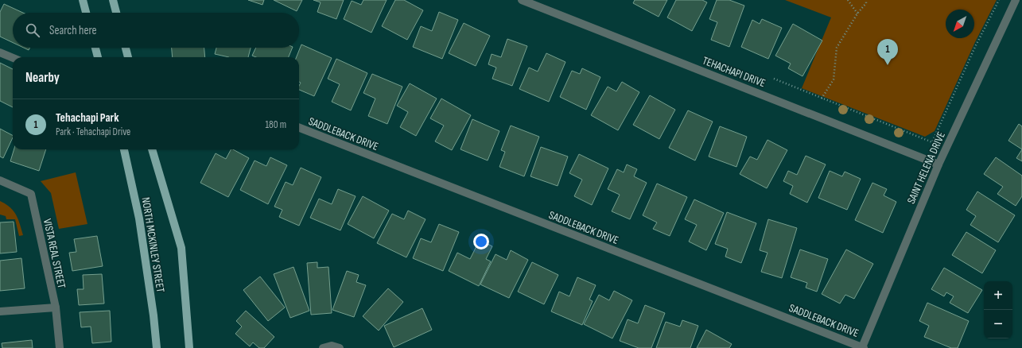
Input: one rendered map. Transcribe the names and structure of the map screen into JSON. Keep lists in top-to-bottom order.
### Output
{
  "streets": {
    "main road": ["NORTH MCKINLEY STREET"],
    "street": [
      "TEHACHAPI DRIVE",
      "SADDLEBACK DRIVE",
      "SAINT HELENA DRIVE",
      "VISTA REAL STREET"
    ]
  },
  "crossings": [
    ["TEHACHAPI DRIVE", "SAINT HELENA DRIVE"],
    ["SADDLEBACK DRIVE", "SAINT HELENA DRIVE"]
  ],
  "north": "bottom left",
  "page": {
    "search": "Search here",
    "pins": "1",
    "heading": "Nearby",
    "list": [
      {
        "mark": "1",
        "name": "Tehachapi Park",
        "note": "Park · Tehachapi Drive",
        "value": "180 m"
      }
    ],
    "map_buttons": ["+", "−"]
  }
}
